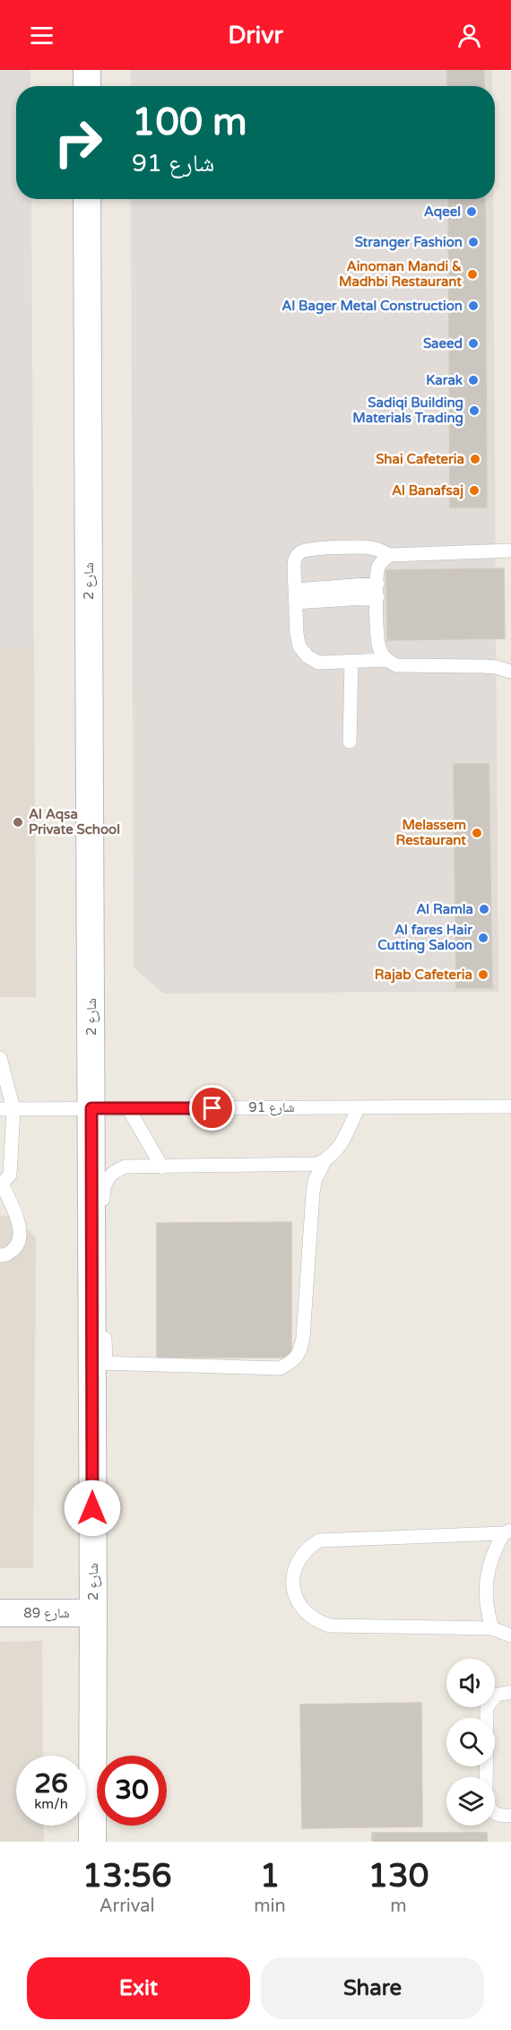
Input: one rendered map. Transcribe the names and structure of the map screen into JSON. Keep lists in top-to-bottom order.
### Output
{
  "streets": {
    "street": ["شارع 2", "شارع 89"],
    "lane": ["شارع 91"]
  },
  "crossings": [
    ["شارع 2", "شارع 91"],
    ["شارع 2", "شارع 89"]
  ],
  "places": [
    "Aqeel",
    "Stranger Fashion",
    "Ainoman Mandi & Madhbi Restaurant",
    "Al Bager Metal Construction",
    "Saeed",
    "Karak",
    "Sadiqi Building Materials Trading",
    "Shai Cafeteria",
    "Al Banafsaj",
    "Al Aqsa Private School",
    "Melassem Restaurant",
    "Al Ramla",
    "Al fares Hair Cutting Saloon",
    "Rajab Cafeteria"
  ],
  "page": {
    "header": "Drivr",
    "turn": ["100 m", "شارع 91"],
    "speed": "26 km/h",
    "limit": "30",
    "eta": [
      "13:56",
      "Arrival",
      "1",
      "min",
      "130",
      "m"
    ],
    "buttons": ["Exit", "Share"]
  }
}
